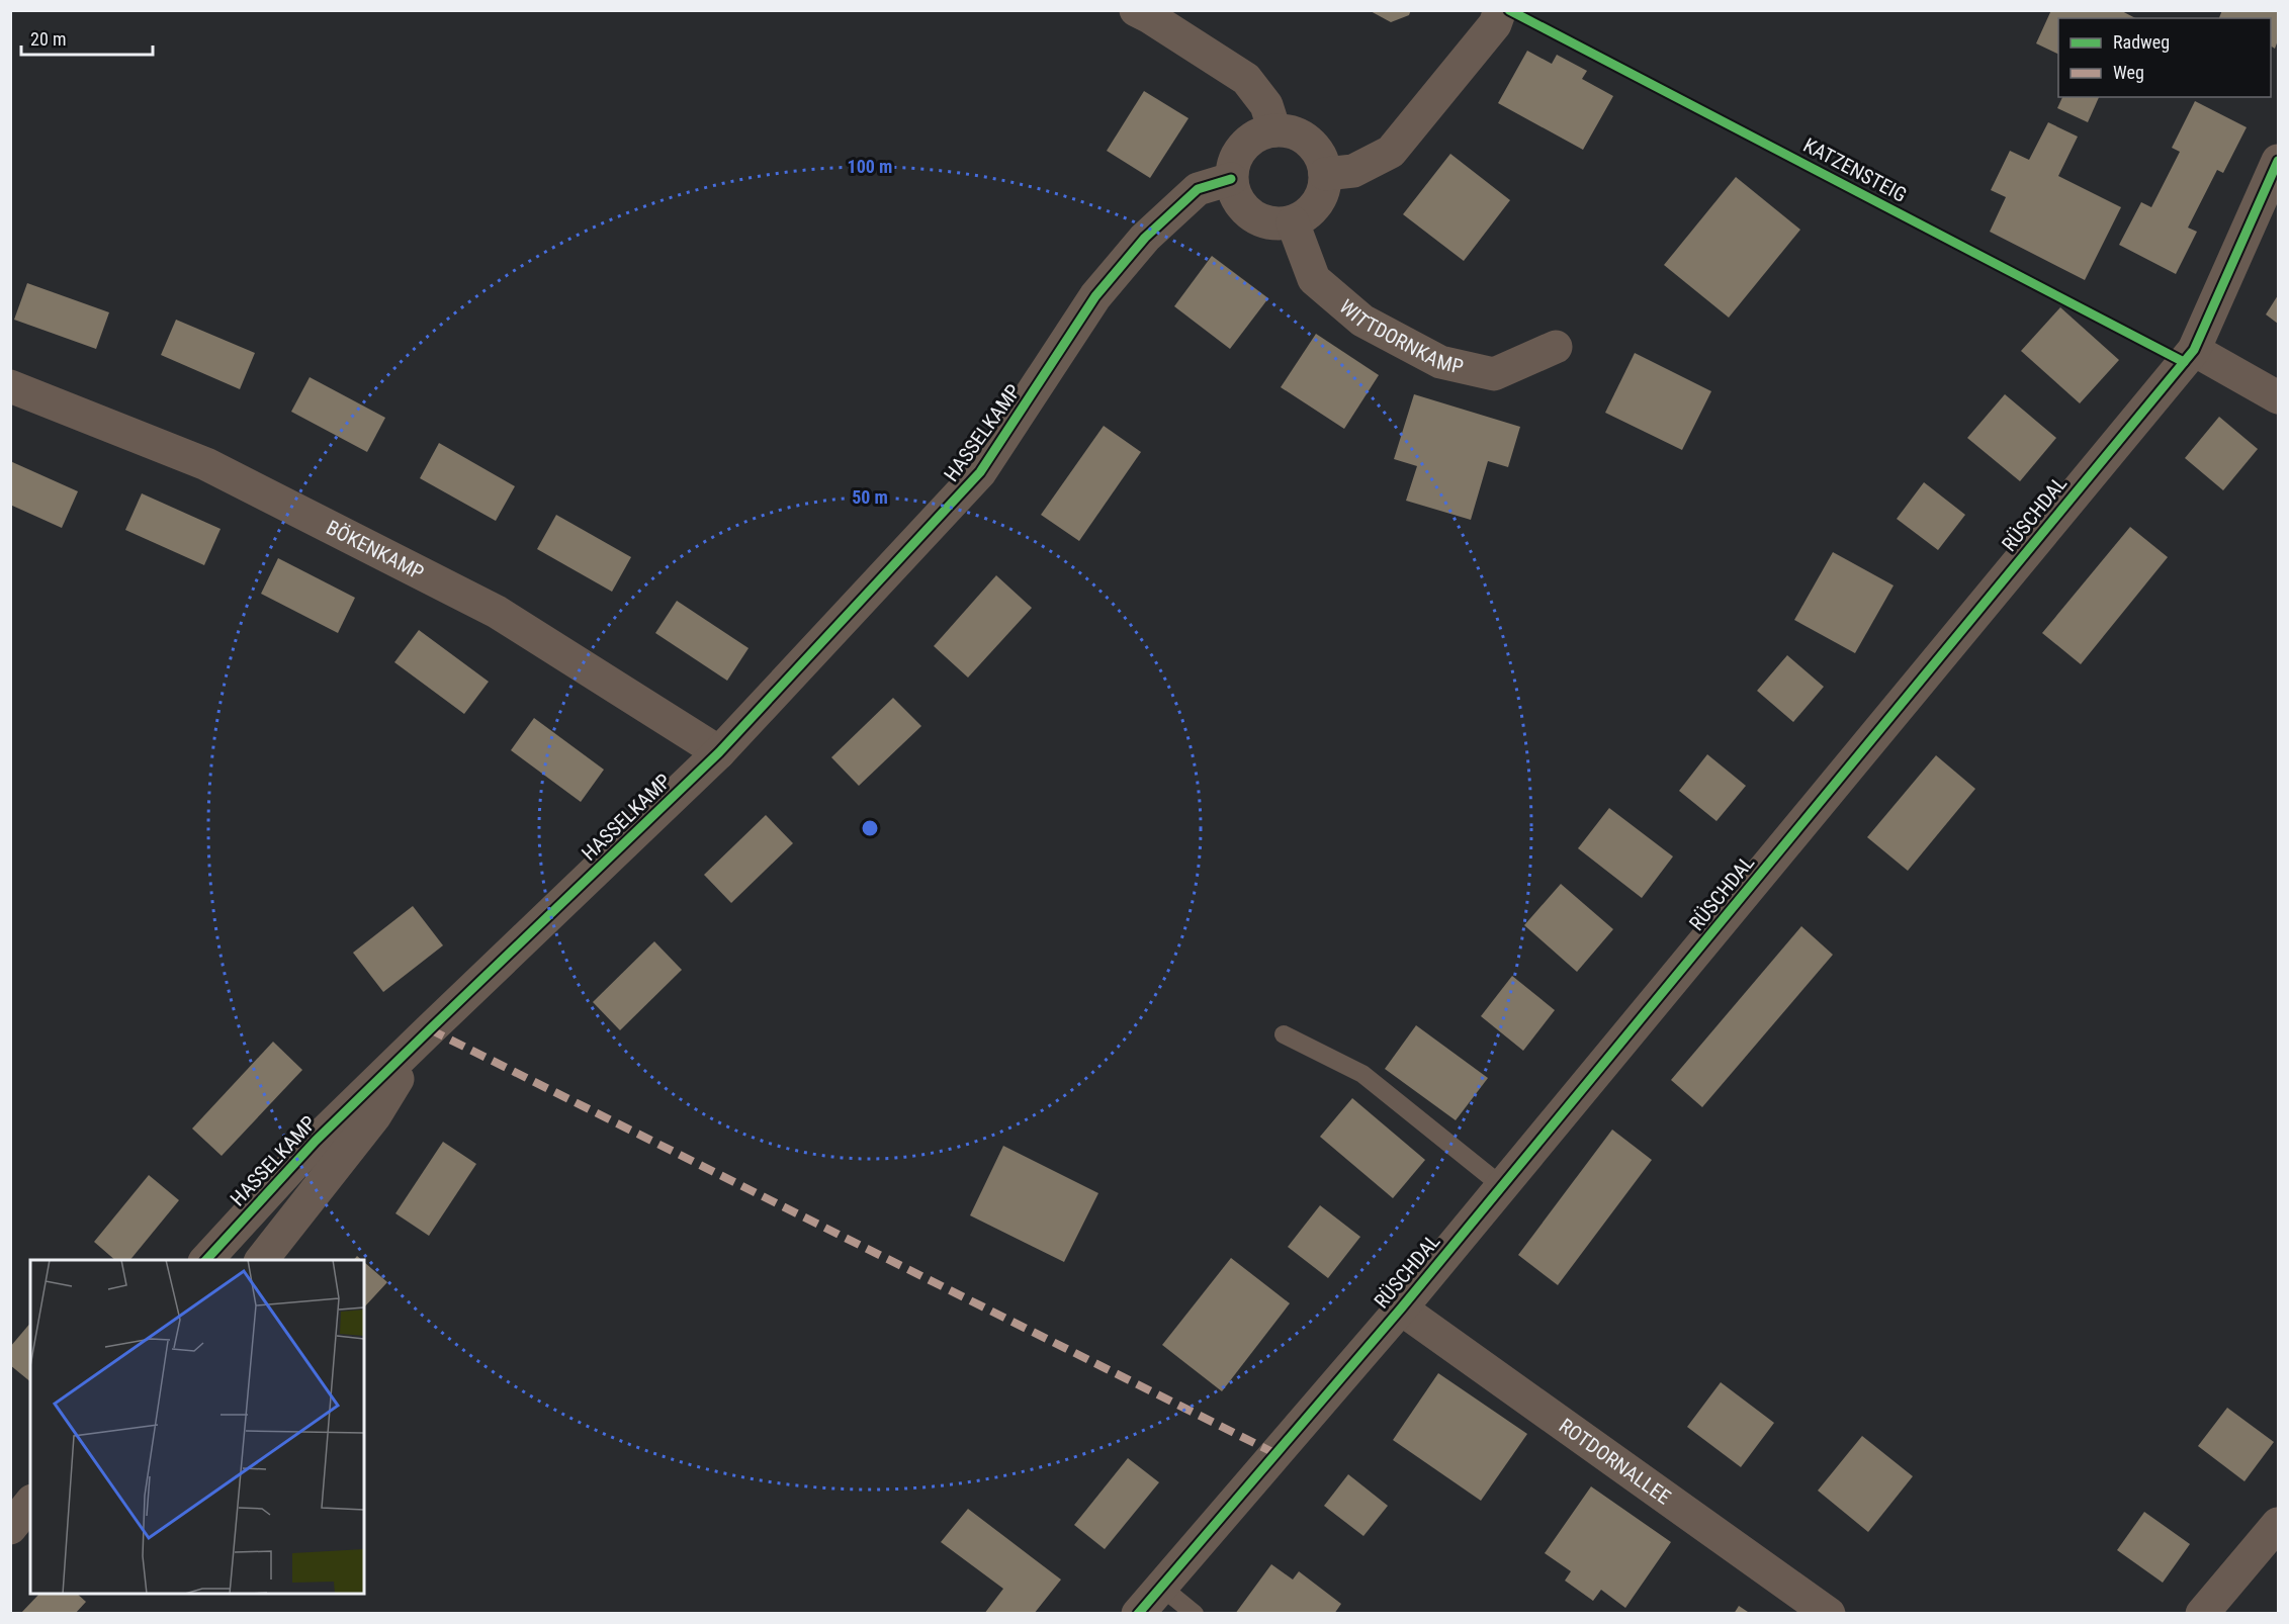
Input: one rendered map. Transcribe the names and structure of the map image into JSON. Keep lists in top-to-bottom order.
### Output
{
  "streets": {
    "street": [
      "WITTDORNKAMP",
      "HASSELKAMP",
      "RÜSCHDAL",
      "BÖKENKAMP",
      "ROTDORNALLEE"
    ],
    "cycle path": ["KATZENSTEIG"]
  },
  "crossings": [
    ["WITTDORNKAMP", "HASSELKAMP"],
    ["HASSELKAMP", "BÖKENKAMP"],
    ["RÜSCHDAL", "ROTDORNALLEE"]
  ],
  "legend": ["Radweg", "Weg"],
  "scale_bar": "20 m",
  "rings": ["100 m", "50 m"]
}
